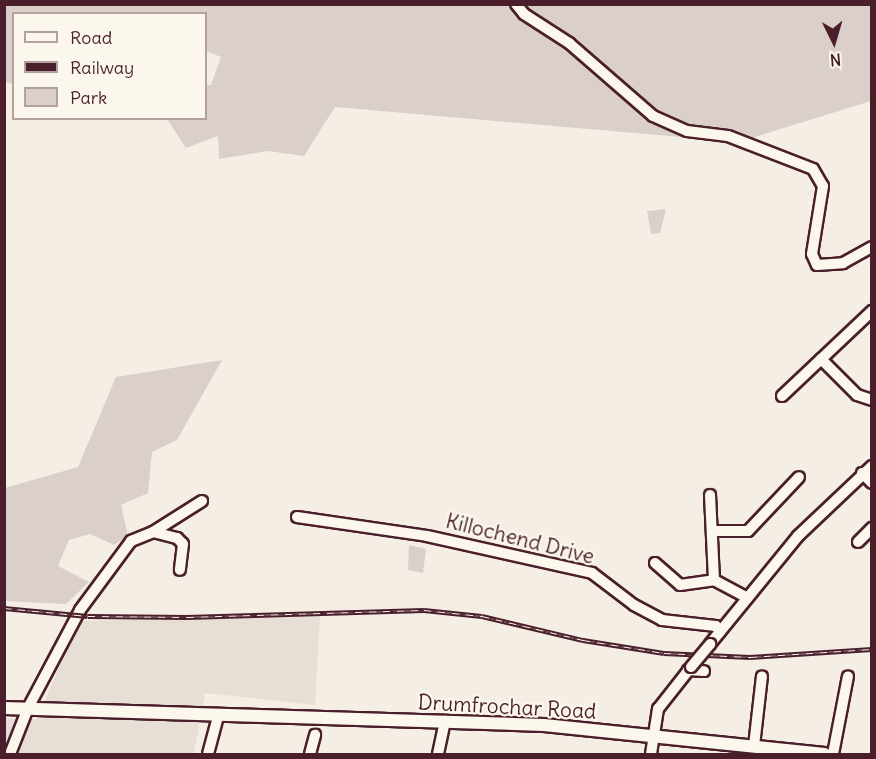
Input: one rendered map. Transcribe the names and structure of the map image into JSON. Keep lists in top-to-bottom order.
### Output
{
  "streets": {
    "main road": ["Drumfrochar Road"],
    "street": ["Killochend Drive"]
  },
  "legend": ["Road", "Railway", "Park"],
  "north": "bottom"
}
